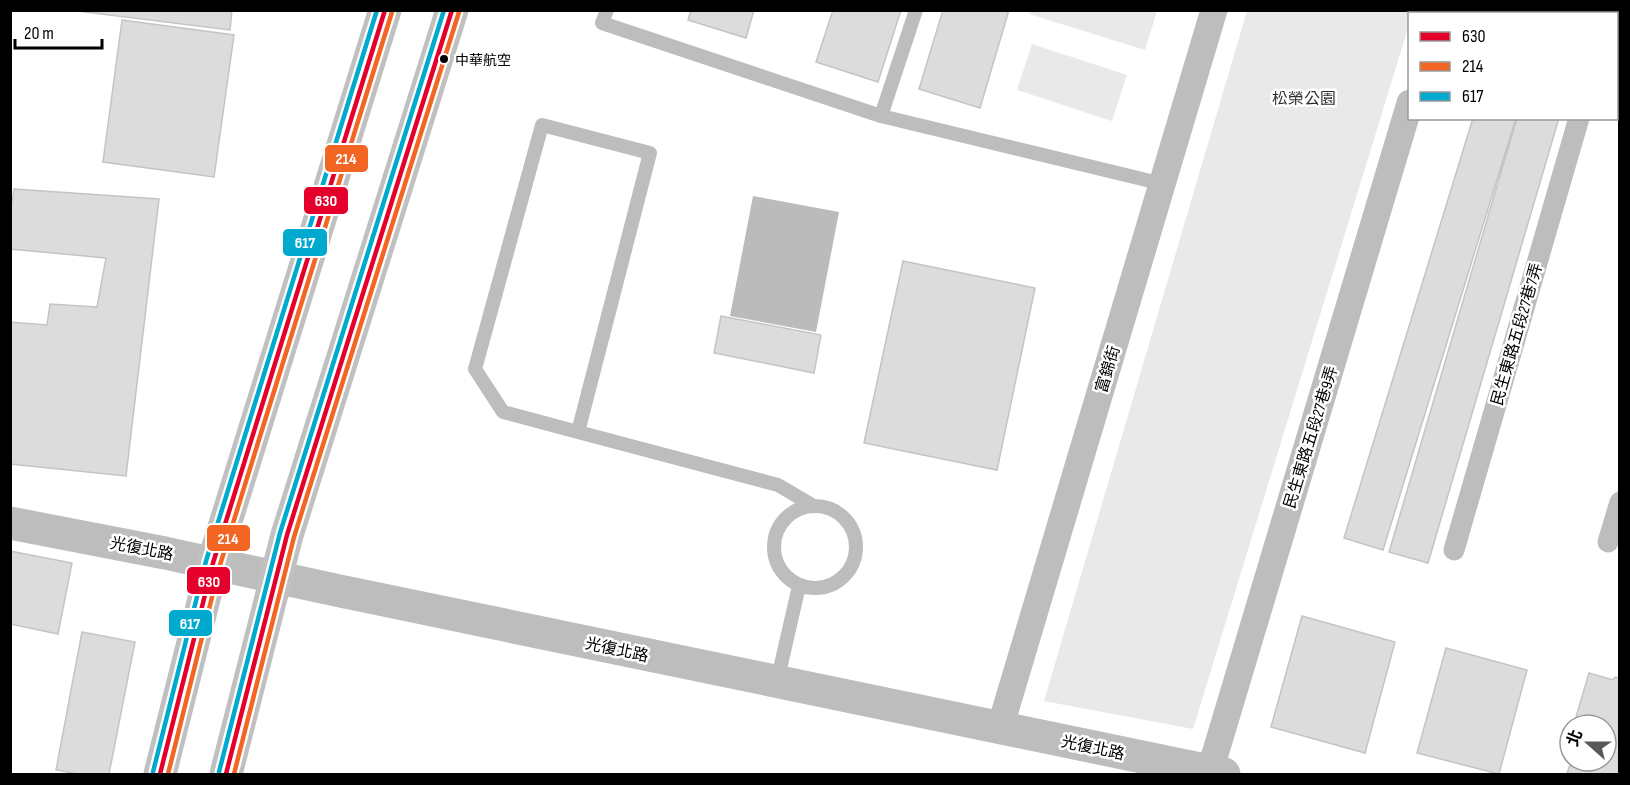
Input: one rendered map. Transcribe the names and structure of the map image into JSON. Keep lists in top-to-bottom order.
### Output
{
  "streets": {
    "street": [
      "民生東路五段27巷7弄",
      "富錦街",
      "民生東路五段27巷9弄",
      "光復北路"
    ]
  },
  "crossings": [
    ["富錦街", "光復北路"],
    ["民生東路五段27巷9弄", "光復北路"]
  ],
  "parks": ["松榮公園"],
  "places": ["中華航空"],
  "lines": ["transit line 630", "transit line 617", "transit line 214"],
  "legend": ["630", "214", "617"],
  "scale_bar": "20 m",
  "north": "left"
}
